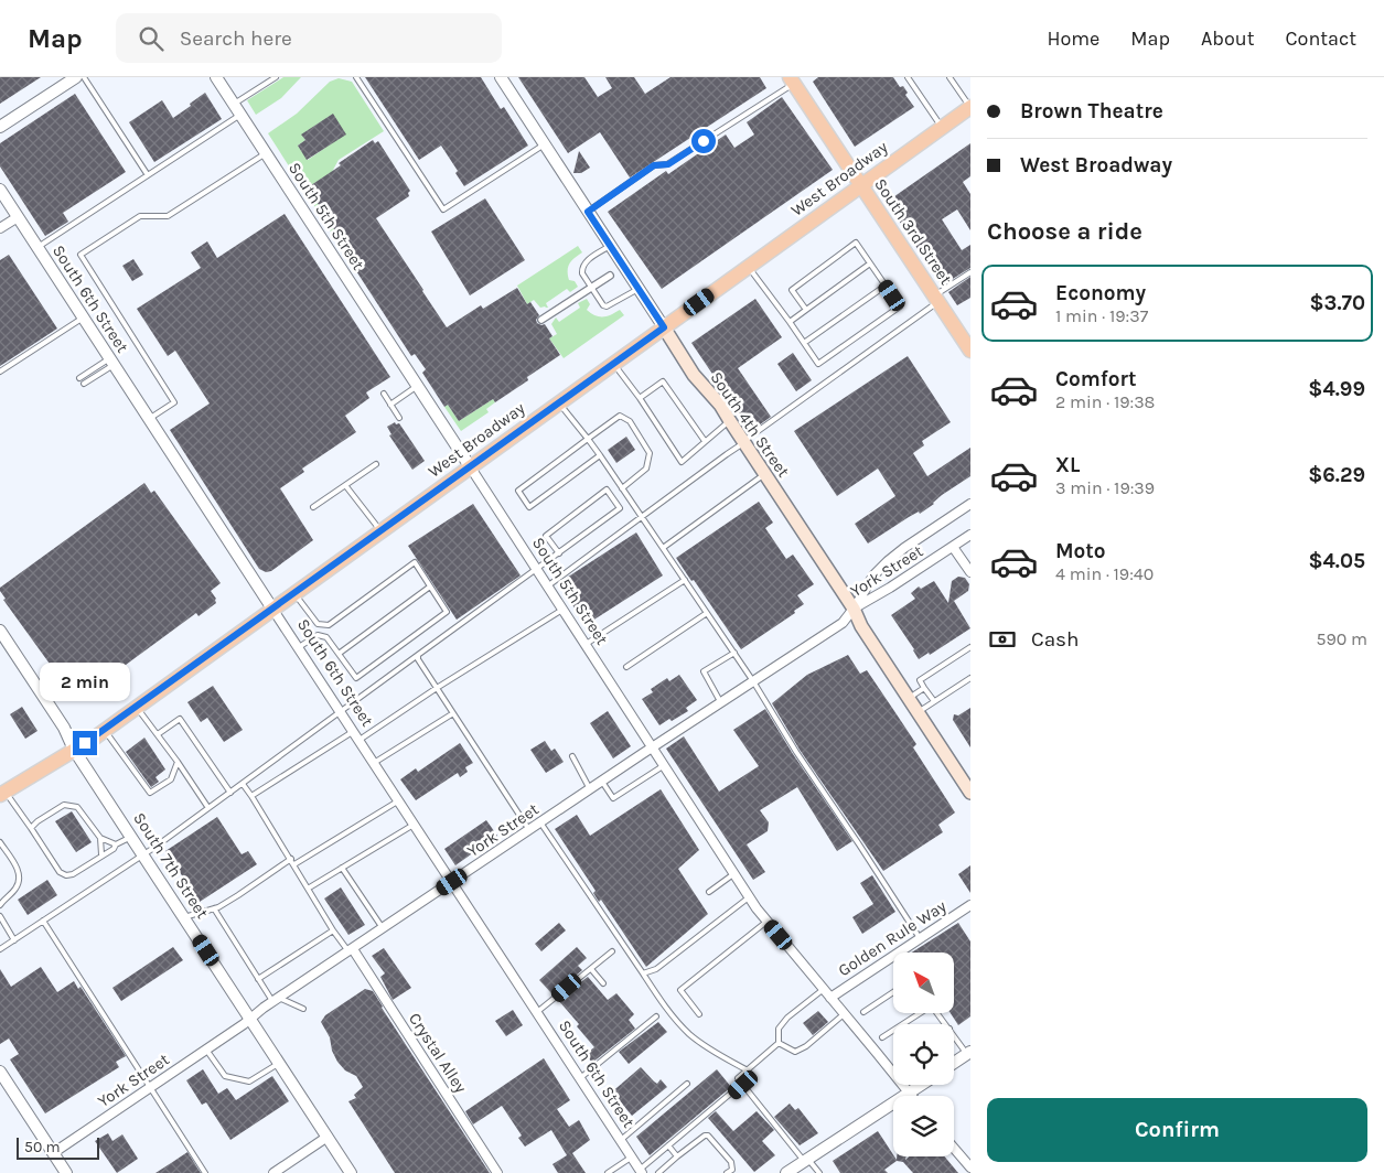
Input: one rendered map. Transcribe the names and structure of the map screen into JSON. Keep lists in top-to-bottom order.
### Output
{
  "streets": {
    "main road": ["West Broadway", "South 3rd Street", "South 4th Street"],
    "street": [
      "South 5th Street",
      "South 6th Street",
      "York Street",
      "South 7th Street",
      "Golden Rule Way",
      "Crystal Alley"
    ]
  },
  "crossings": [
    ["West Broadway", "South 5th Street"],
    ["West Broadway", "South 3rd Street"],
    ["West Broadway", "South 6th Street"],
    ["West Broadway", "South 4th Street"],
    ["West Broadway", "South 7th Street"],
    ["South 5th Street", "York Street"],
    ["South 5th Street", "Golden Rule Way"],
    ["South 6th Street", "York Street"],
    ["South 4th Street", "York Street"],
    ["York Street", "South 7th Street"],
    ["York Street", "Crystal Alley"]
  ],
  "scale_bar": "50 m",
  "north": "top left",
  "page": {
    "header": "Map",
    "search": "Search here",
    "nav": [
      "Home",
      "Map",
      "About",
      "Contact"
    ],
    "banner": ["Brown Theatre", "West Broadway"],
    "heading": "Choose a ride",
    "list": [
      {
        "name": "Economy",
        "note": "1 min · 19:37",
        "value": "$3.70"
      },
      {
        "name": "Comfort",
        "note": "2 min · 19:38",
        "value": "$4.99"
      },
      {
        "name": "XL",
        "note": "3 min · 19:39",
        "value": "$6.29"
      },
      {
        "name": "Moto",
        "note": "4 min · 19:40",
        "value": "$4.05"
      }
    ],
    "pay": ["Cash", "590 m"],
    "bubble": "2 min",
    "buttons": "Confirm",
    "scale": "50 m"
  }
}
